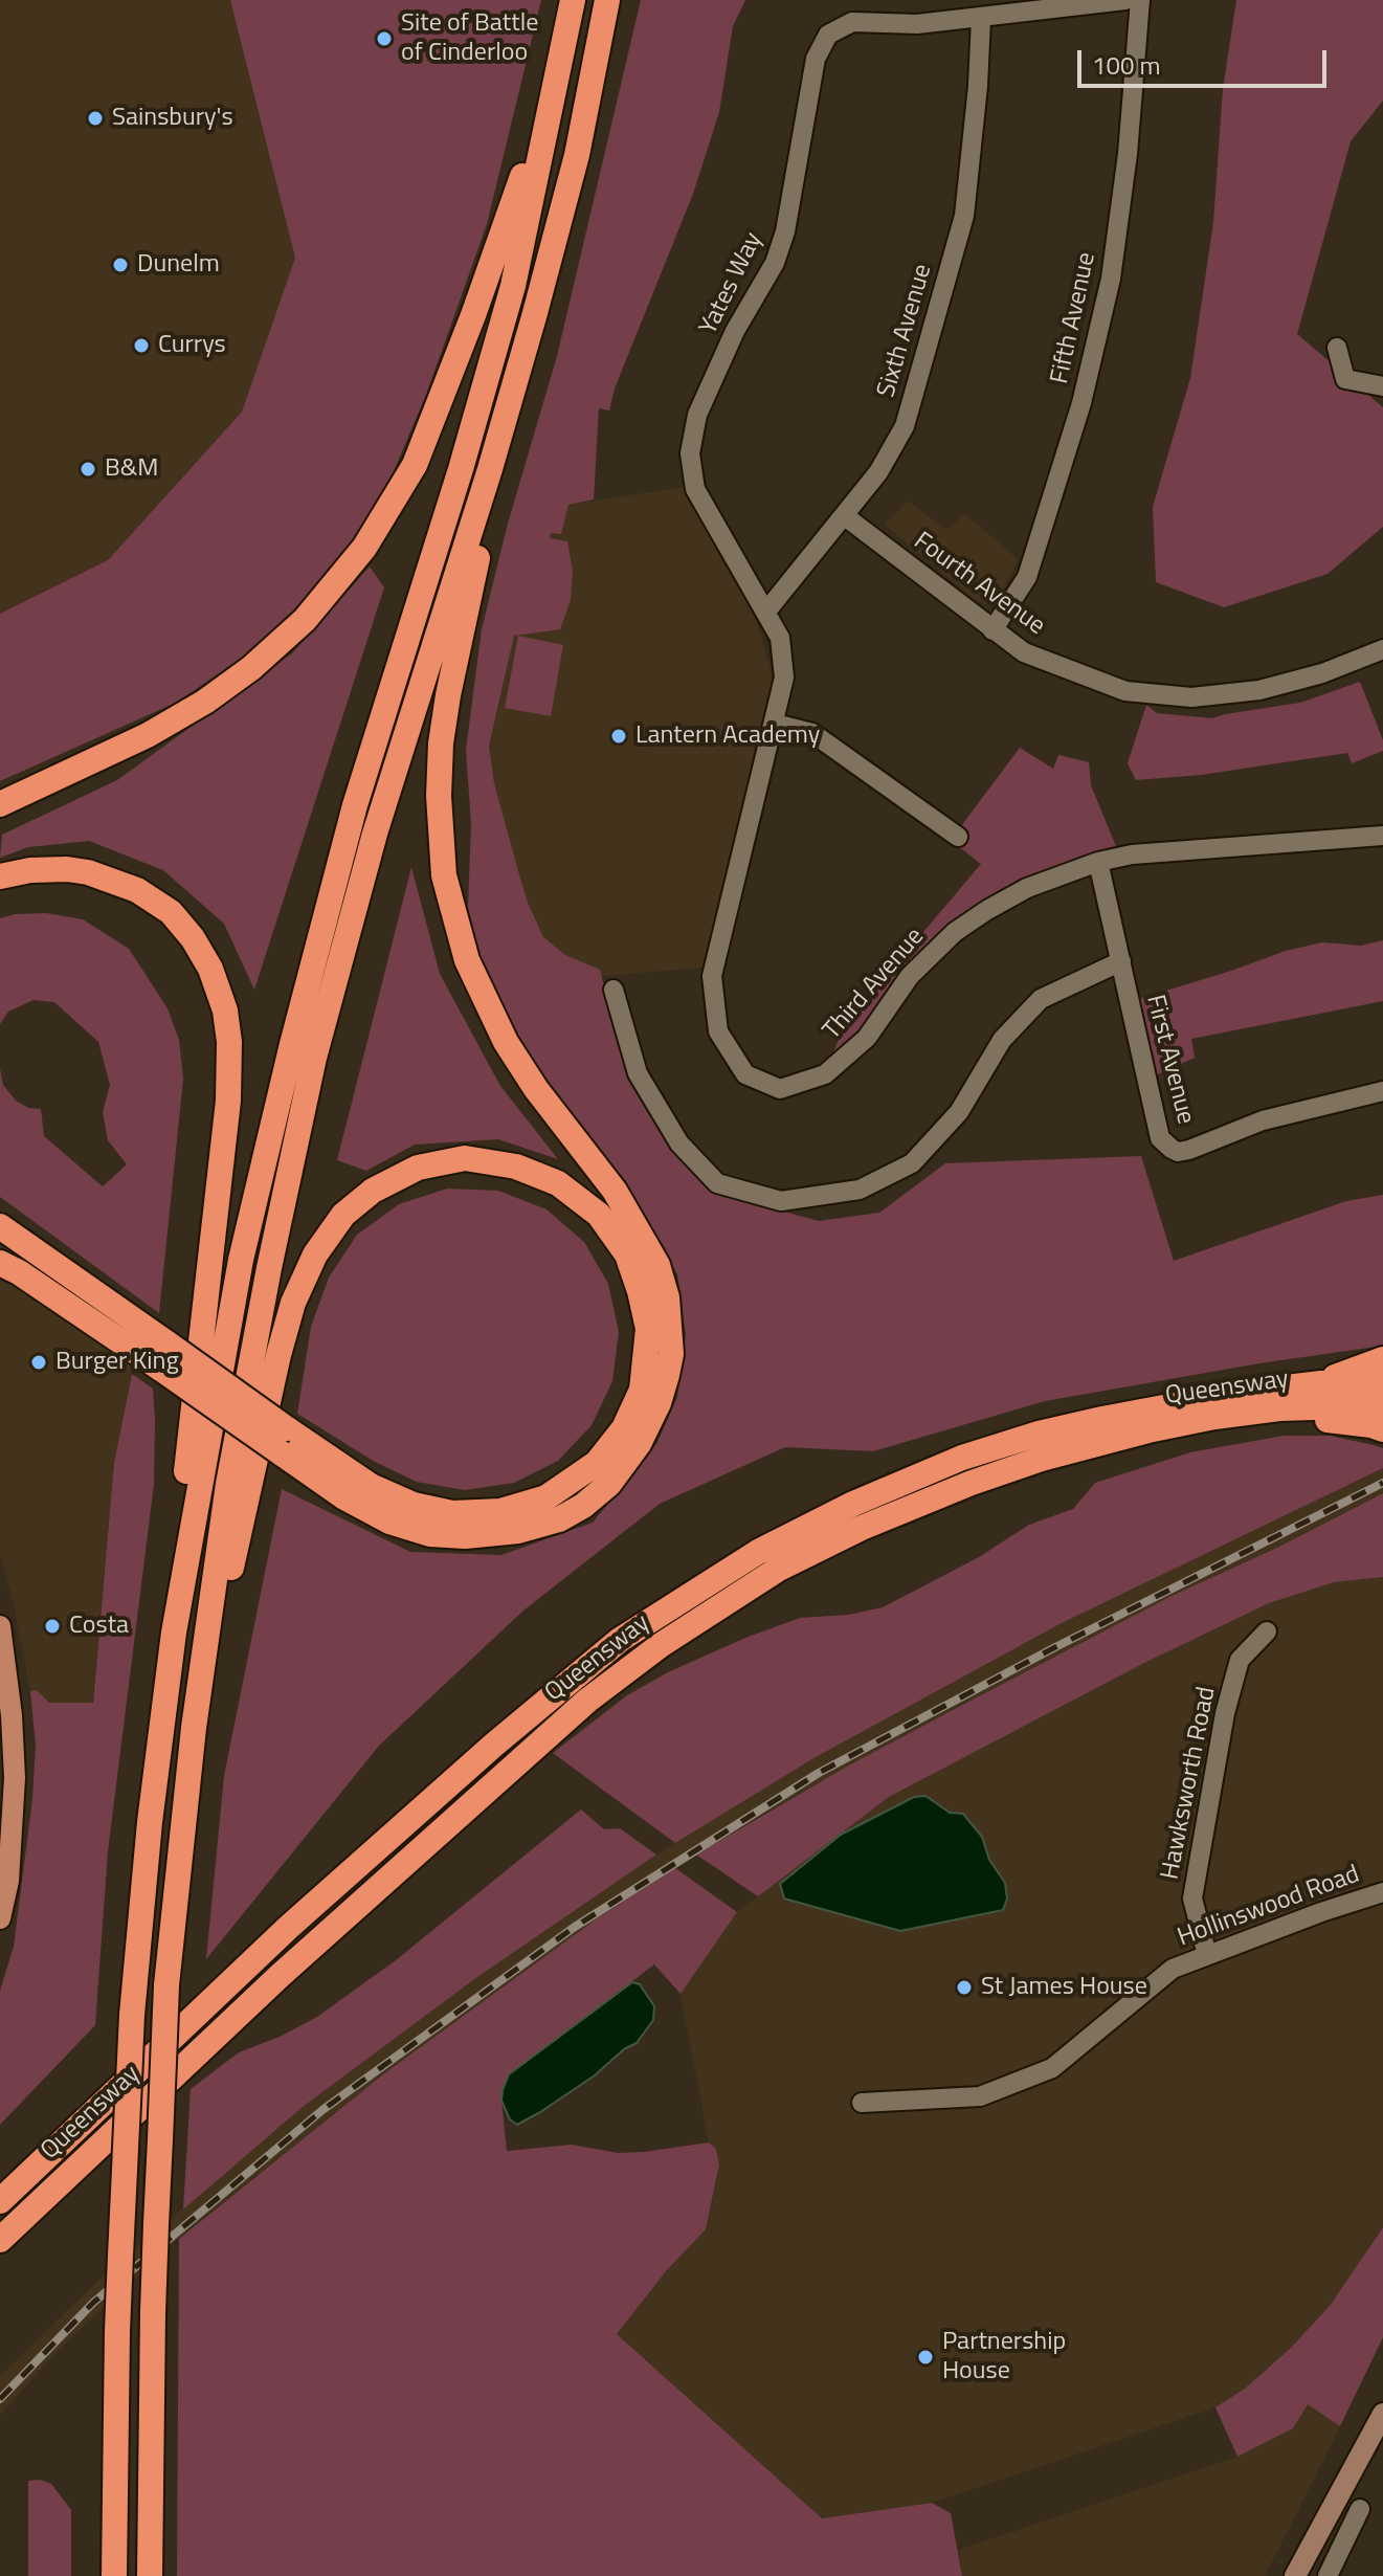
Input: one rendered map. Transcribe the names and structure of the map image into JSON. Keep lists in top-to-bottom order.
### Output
{
  "streets": {
    "highway": ["Queensway"],
    "street": [
      "Yates Way",
      "Fifth Avenue",
      "Sixth Avenue",
      "Fourth Avenue",
      "Third Avenue",
      "First Avenue",
      "Hawksworth Road",
      "Hollinswood Road"
    ]
  },
  "crossings": [
    ["Yates Way", "Sixth Avenue"],
    ["Yates Way", "Third Avenue"],
    ["Fifth Avenue", "Fourth Avenue"],
    ["Sixth Avenue", "Fourth Avenue"],
    ["Third Avenue", "First Avenue"],
    ["Hawksworth Road", "Hollinswood Road"]
  ],
  "places": [
    "Site of Battle of Cinderloo",
    "Sainsbury's",
    "Dunelm",
    "Currys",
    "B&M",
    "Lantern Academy",
    "Burger King",
    "Costa",
    "St James House",
    "Partnership House"
  ],
  "scale_bar": "100 m"
}
